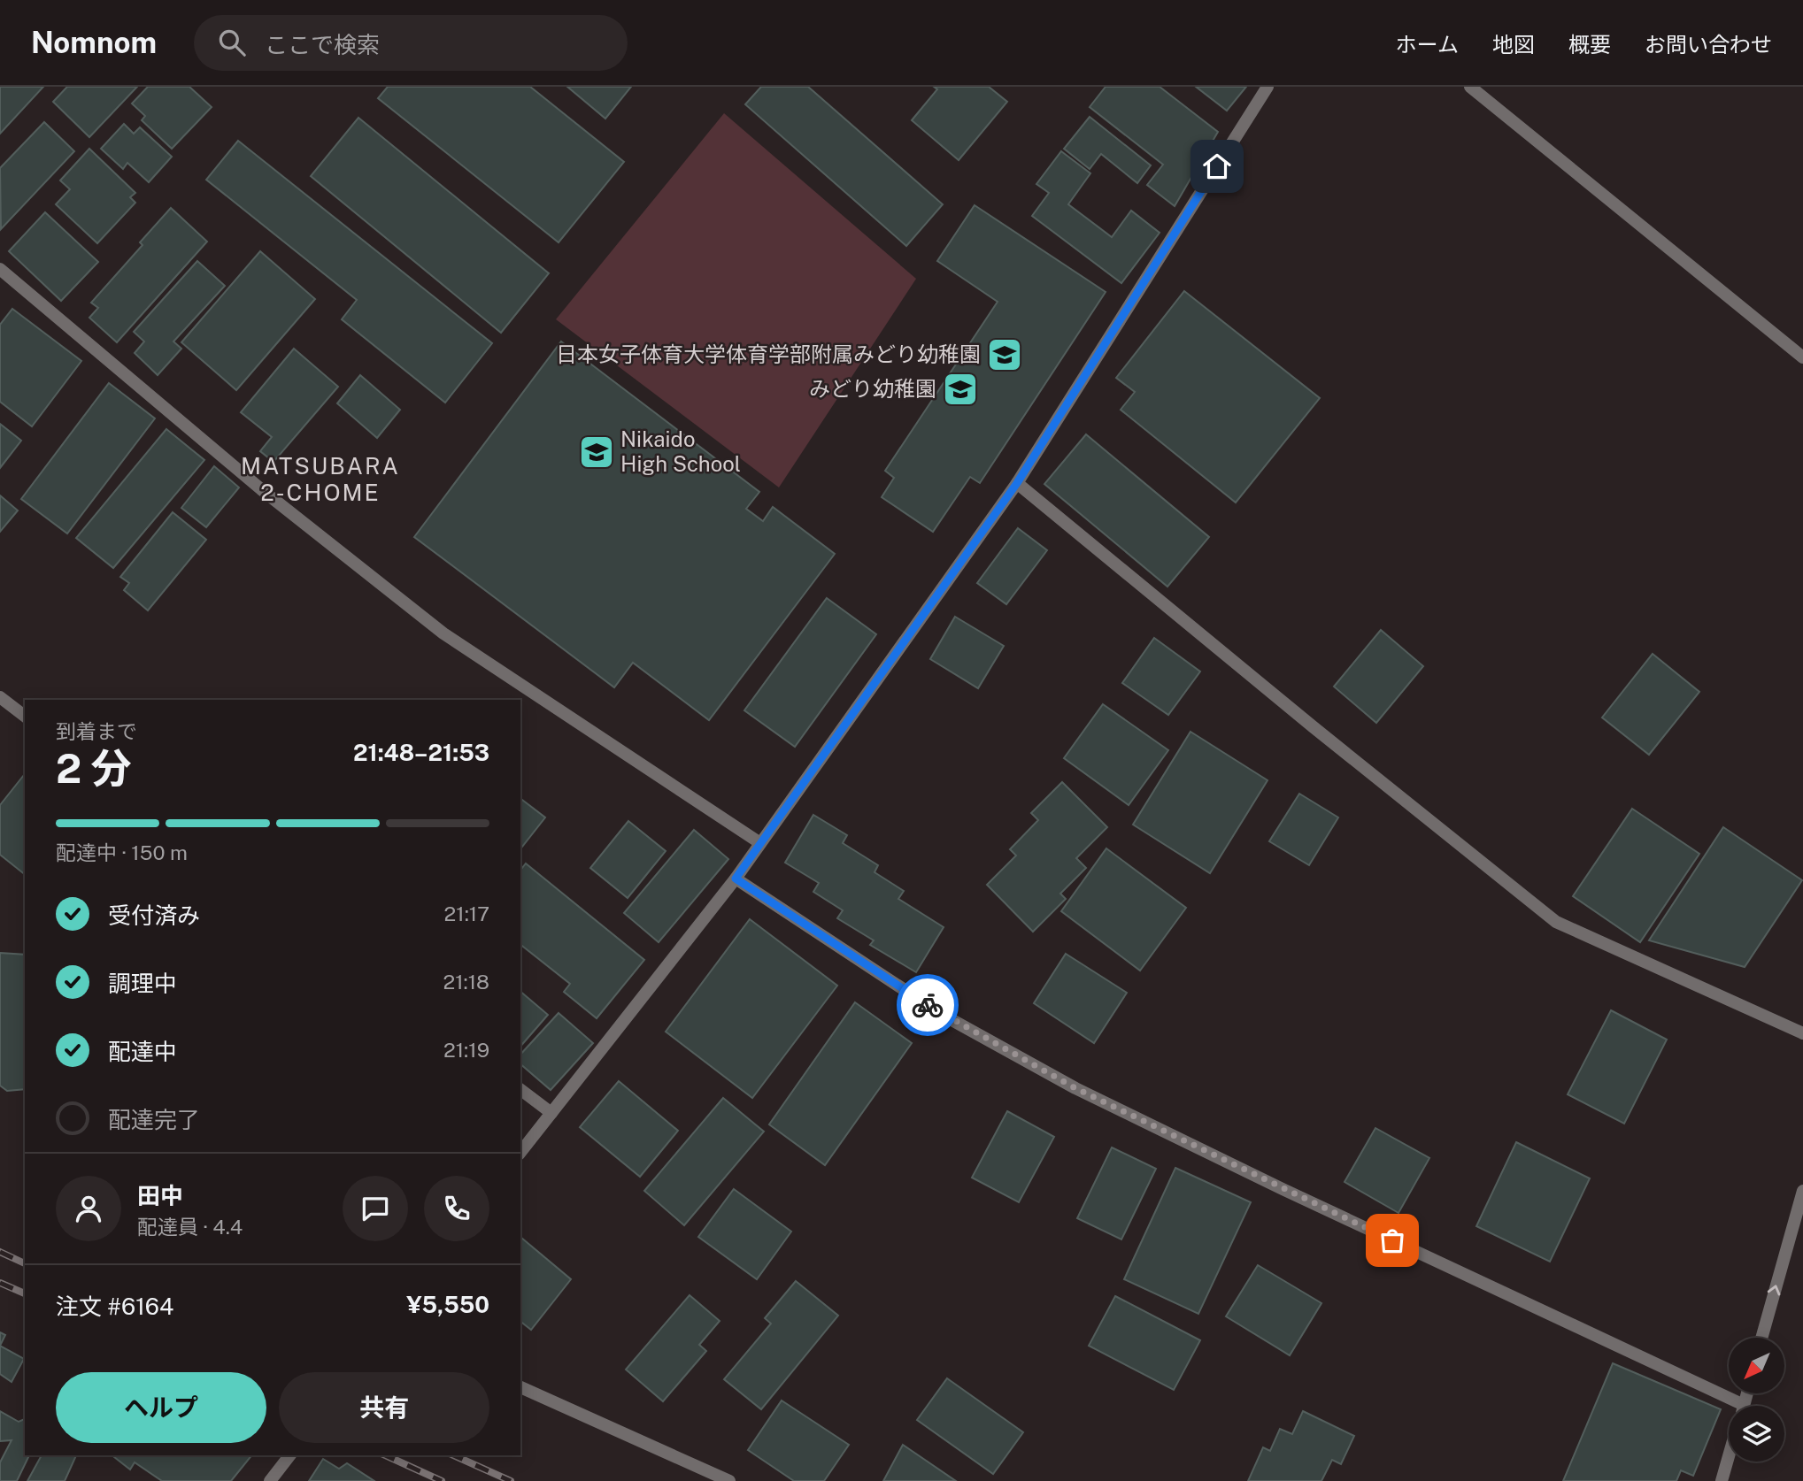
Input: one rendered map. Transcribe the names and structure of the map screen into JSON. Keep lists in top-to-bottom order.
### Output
{
  "districts": ["MATSUBARA 2-CHOME"],
  "places": {
    "school or university": ["日本女子体育大学体育学部附属みどり幼稚園", "みどり幼稚園", "Nikaido High School"]
  },
  "north": "bottom left",
  "page": {
    "header": "Nomnom",
    "search": "ここで検索",
    "nav": [
      "ホーム",
      "地図",
      "概要",
      "お問い合わせ"
    ],
    "heading": ["2 分", "到着まで", "21:48–21:53"],
    "panel": [
      "田中",
      "配達員 · 4.4",
      "注文 #6164",
      "¥5,550"
    ],
    "bar": "配達中 · 150 m",
    "list": [
      ["受付済み", "21:17"],
      ["調理中", "21:18"],
      ["配達中", "21:19"],
      "配達完了"
    ],
    "buttons": ["ヘルプ", "共有"]
  }
}
